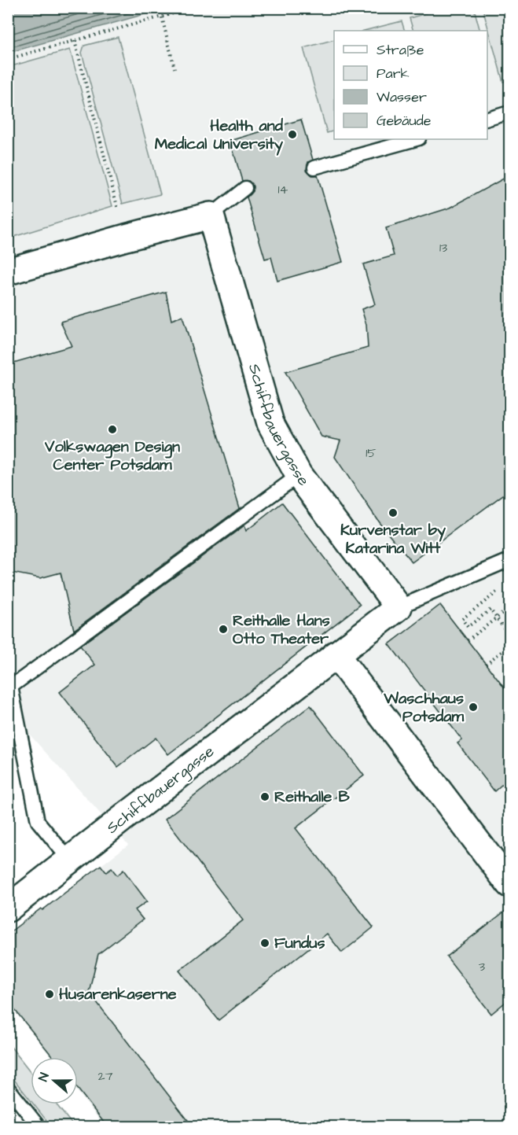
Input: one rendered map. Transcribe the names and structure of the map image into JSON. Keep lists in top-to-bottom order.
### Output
{
  "streets": {
    "street": ["Schiffbauergasse"]
  },
  "places": [
    "Health and Medical University",
    "Volkswagen Design Center Potsdam",
    "Kurvenstar by Katarina Witt",
    "Reithalle Hans Otto Theater",
    "Waschhaus Potsdam",
    "Reithalle B",
    "Fundus",
    "Husarenkaserne"
  ],
  "house_numbers": [
    "14",
    "13",
    "15",
    "3",
    "27"
  ],
  "legend": [
    "Straße",
    "Park",
    "Wasser",
    "Gebäude"
  ],
  "north": "left"
}
